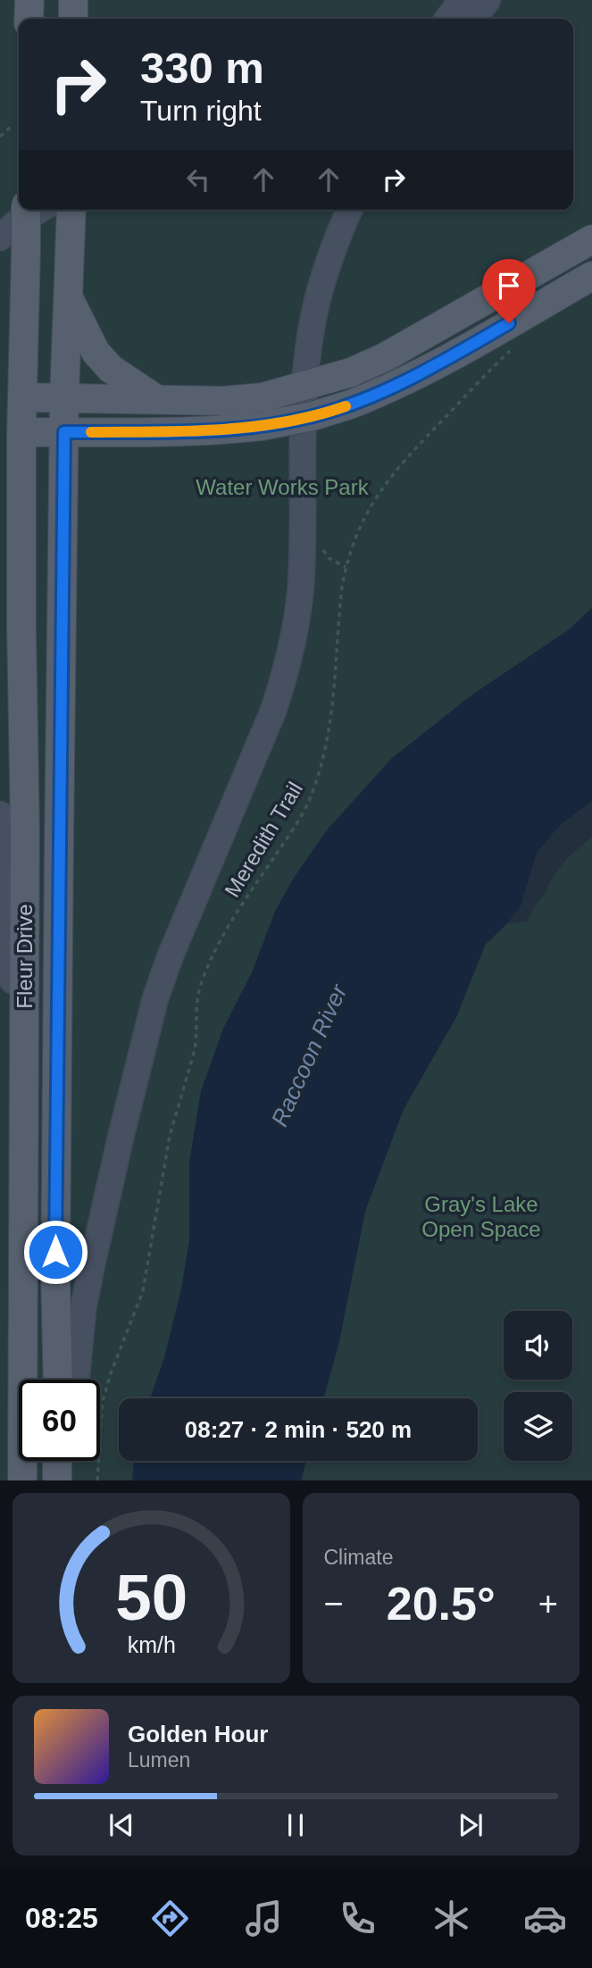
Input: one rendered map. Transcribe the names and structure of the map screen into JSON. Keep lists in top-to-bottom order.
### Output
{
  "streets": {
    "main road": ["Fleur Drive"],
    "path": ["Meredith Trail"]
  },
  "water": ["Raccoon River"],
  "parks": ["Water Works Park", "Gray's Lake Open Space"],
  "page": {
    "turn": ["330 m", "Turn right"],
    "limit": "60",
    "trip": "08:27 · 2 min · 520 m",
    "tile": "Climate",
    "heat": ["−", "20.5°", "+"],
    "song": ["Golden Hour", "Lumen"],
    "tabs": "08:25",
    "gauge": ["50", "km/h"]
  }
}
